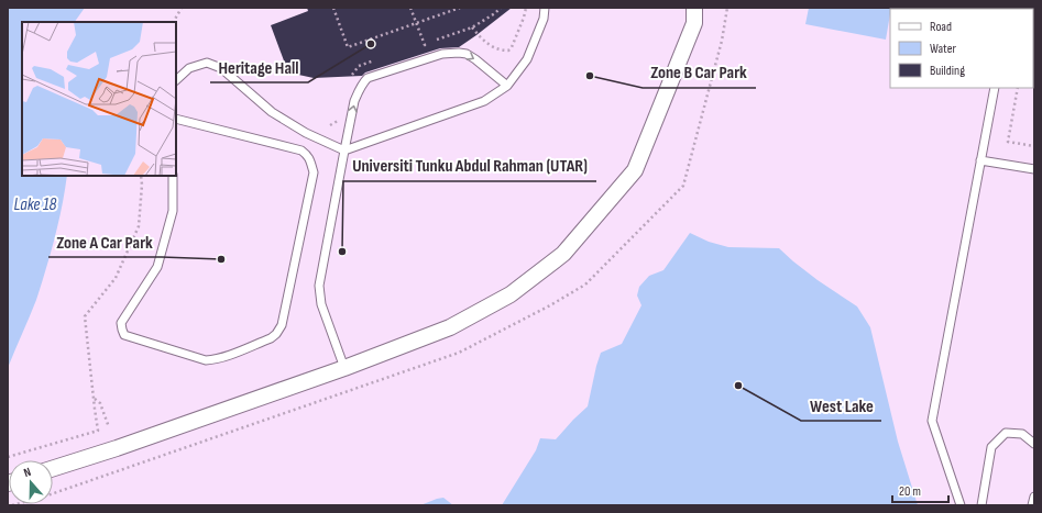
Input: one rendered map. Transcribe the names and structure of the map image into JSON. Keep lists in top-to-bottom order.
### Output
{
  "water": ["Lake 18"],
  "places": [
    "Heritage Hall",
    "Zone B Car Park",
    "Universiti Tunku Abdul Rahman (UTAR)",
    "Zone A Car Park",
    "West Lake"
  ],
  "legend": ["Road", "Water", "Building"],
  "scale_bar": "20 m",
  "north": "top"
}
